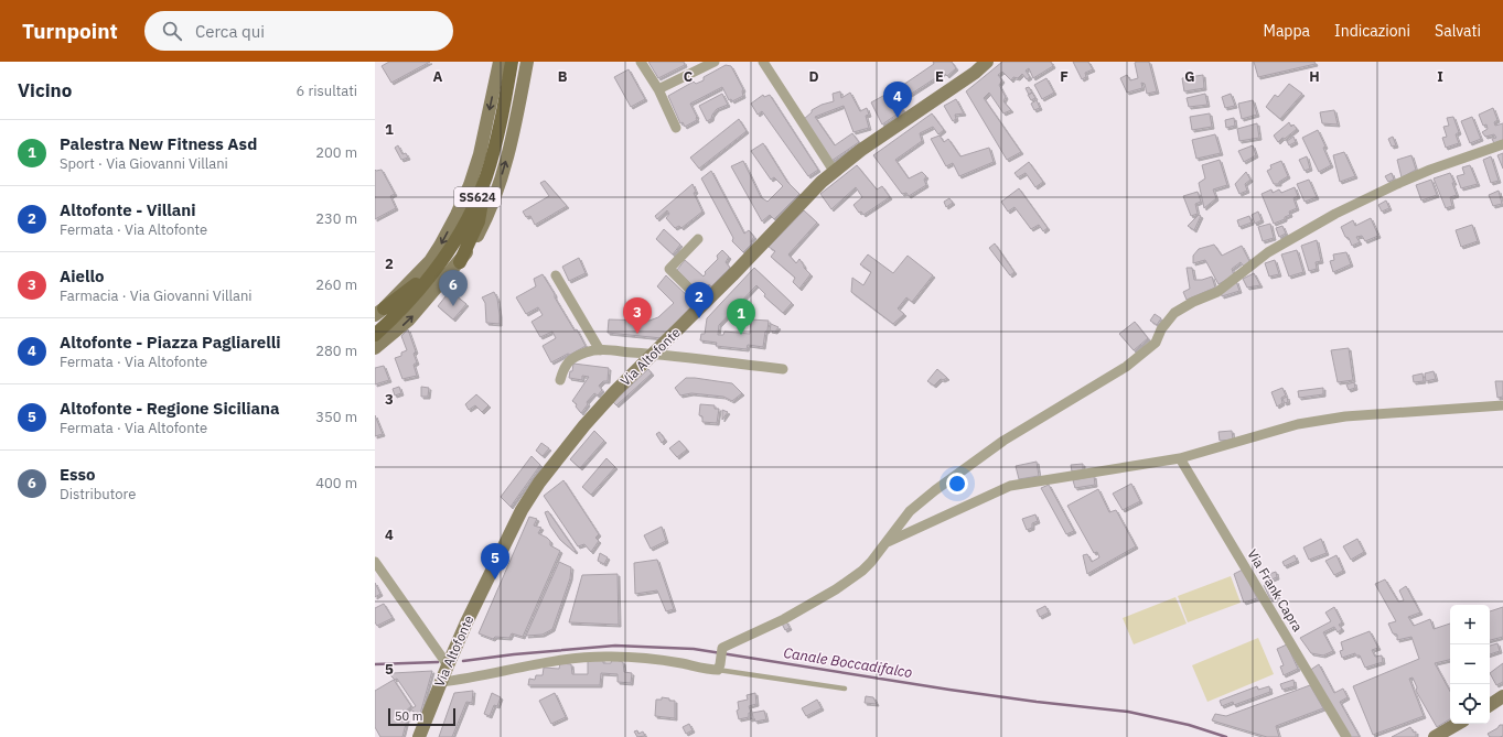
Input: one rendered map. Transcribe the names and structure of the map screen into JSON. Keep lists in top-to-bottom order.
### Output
{
  "streets": {
    "main road": ["SS624"],
    "street": ["Via Altofonte", "Via Frank Capra"]
  },
  "water": ["Canale Boccadifalco"],
  "scale_bar": "50 m",
  "page": {
    "header": "Turnpoint",
    "search": "Cerca qui",
    "nav": ["Mappa", "Indicazioni", "Salvati"],
    "heading": ["Vicino", "6 risultati"],
    "pins": [
      "4",
      "6",
      "2",
      "3",
      "1",
      "5"
    ],
    "list": [
      {
        "mark": "1",
        "name": "Palestra New Fitness Asd",
        "note": "Sport · Via Giovanni Villani",
        "value": "200 m"
      },
      {
        "mark": "2",
        "name": "Altofonte - Villani",
        "note": "Fermata · Via Altofonte",
        "value": "230 m"
      },
      {
        "mark": "3",
        "name": "Aiello",
        "note": "Farmacia · Via Giovanni Villani",
        "value": "260 m"
      },
      {
        "mark": "4",
        "name": "Altofonte - Piazza Pagliarelli",
        "note": "Fermata · Via Altofonte",
        "value": "280 m"
      },
      {
        "mark": "5",
        "name": "Altofonte - Regione Siciliana",
        "note": "Fermata · Via Altofonte",
        "value": "350 m"
      },
      {
        "mark": "6",
        "name": "Esso",
        "note": "Distributore",
        "value": "400 m"
      }
    ],
    "map_buttons": ["+", "−"],
    "scale": "50 m"
  },
  "grid": {
    "columns": [
      "A",
      "B",
      "C",
      "D",
      "E",
      "F",
      "G",
      "H",
      "I"
    ],
    "rows": [
      "1",
      "2",
      "3",
      "4",
      "5"
    ]
  }
}
